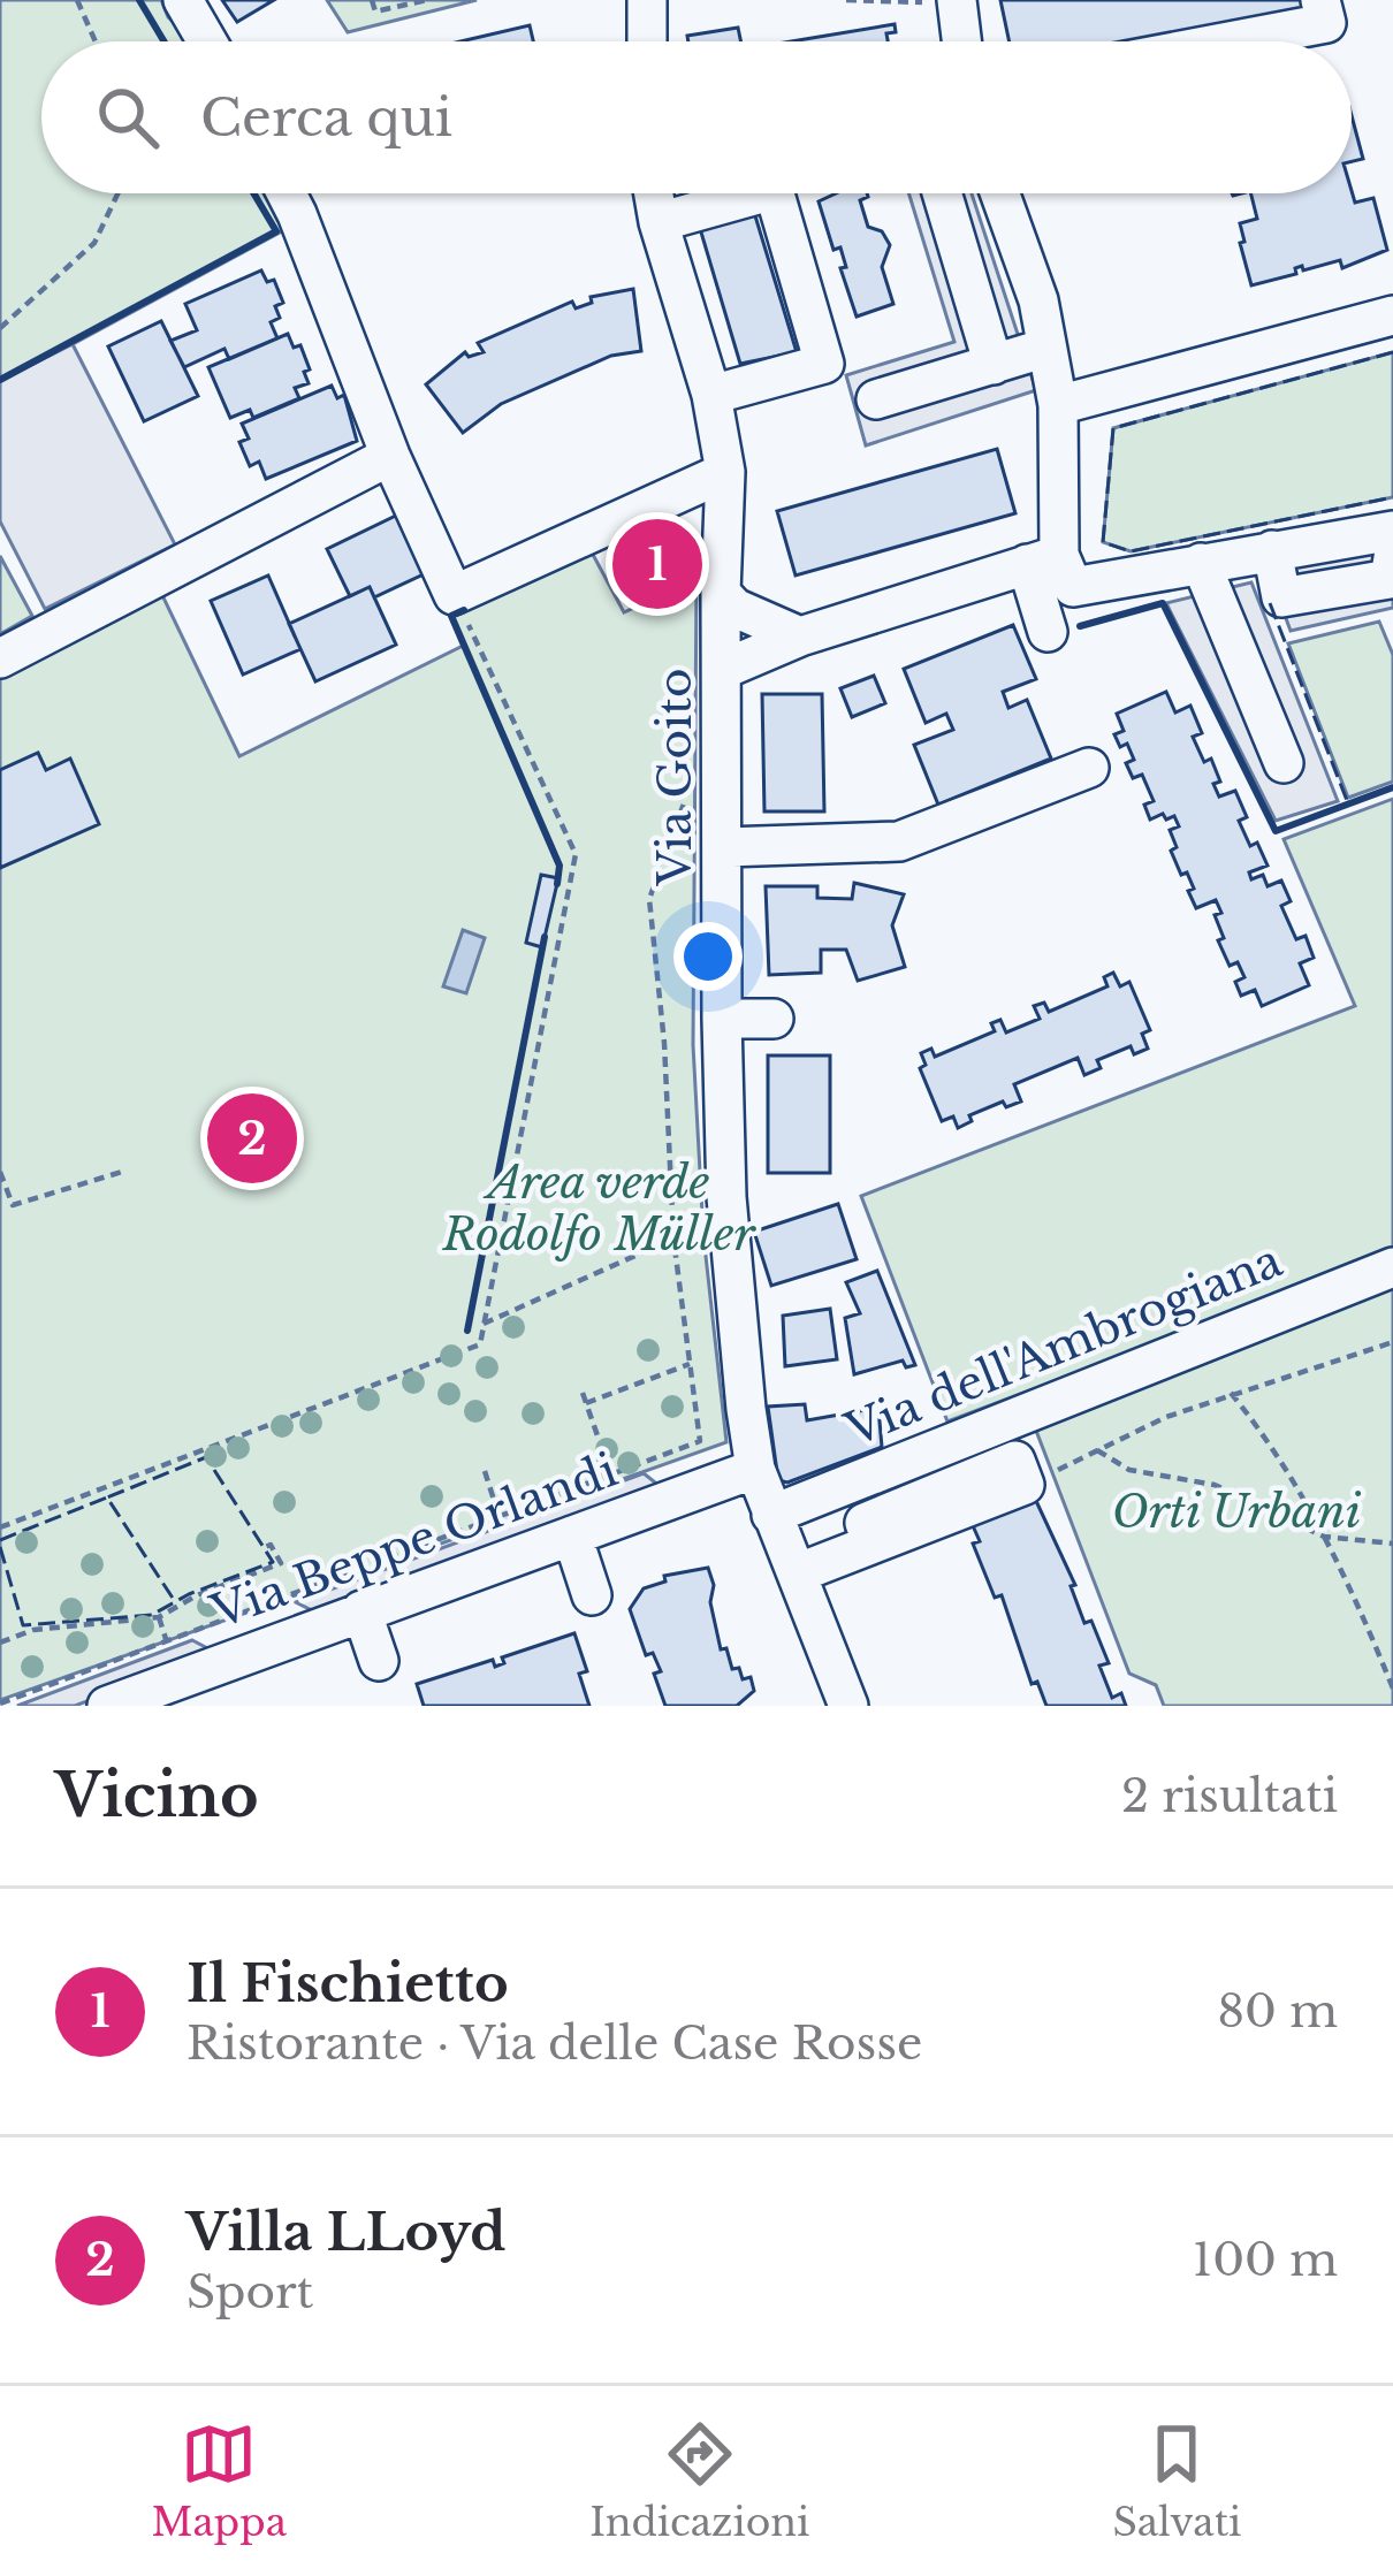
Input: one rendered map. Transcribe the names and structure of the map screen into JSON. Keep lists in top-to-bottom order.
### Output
{
  "streets": {
    "street": ["Via Goito", "Via dell'Ambrogiana", "Via Beppe Orlandi"]
  },
  "crossings": [
    ["Via Goito", "Via dell'Ambrogiana"],
    ["Via Goito", "Via Beppe Orlandi"]
  ],
  "parks": ["Area verde Rodolfo Müller", "Orti Urbani"],
  "page": {
    "search": "Cerca qui",
    "pins": ["1", "2"],
    "heading": ["Vicino", "2 risultati"],
    "list": [
      {
        "mark": "1",
        "name": "Il Fischietto",
        "note": "Ristorante · Via delle Case Rosse",
        "value": "80 m"
      },
      {
        "mark": "2",
        "name": "Villa LLoyd",
        "note": "Sport",
        "value": "100 m"
      }
    ],
    "nav": ["Mappa", "Indicazioni", "Salvati"]
  }
}
